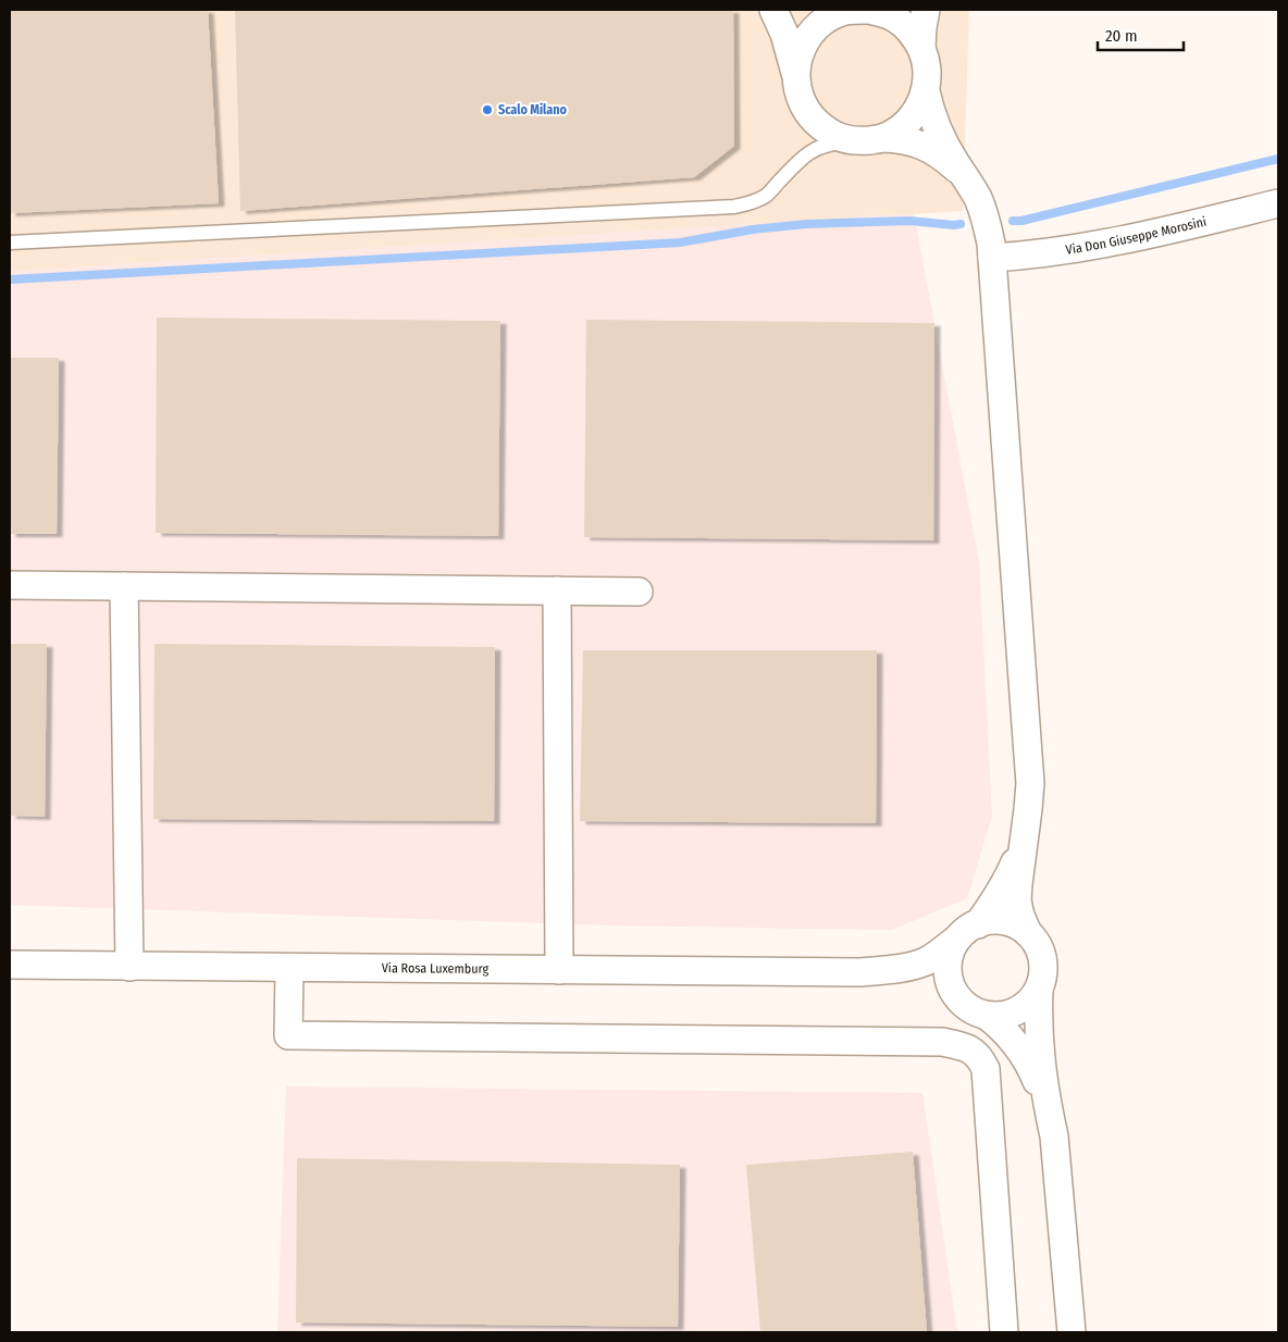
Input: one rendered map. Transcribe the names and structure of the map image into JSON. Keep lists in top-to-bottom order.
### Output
{
  "streets": {
    "street": ["Via Don Giuseppe Morosini", "Via Rosa Luxemburg"]
  },
  "places": ["Scalo Milano"],
  "scale_bar": "20 m"
}
